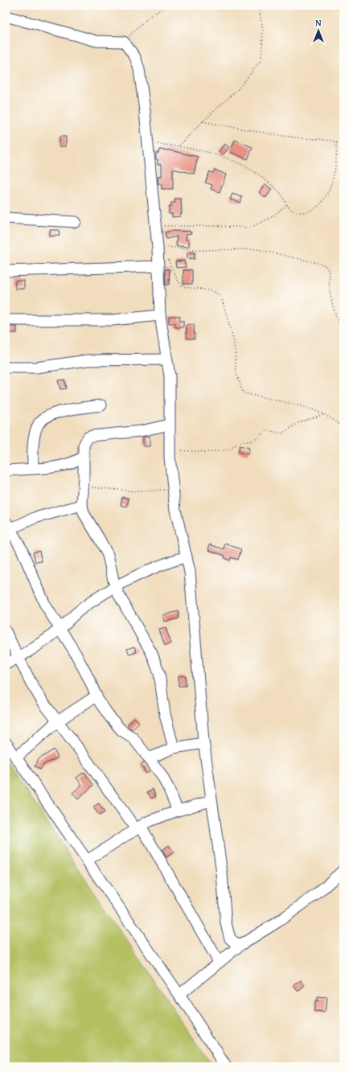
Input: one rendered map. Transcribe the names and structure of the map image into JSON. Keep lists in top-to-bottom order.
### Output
{
  "north": "top"
}
